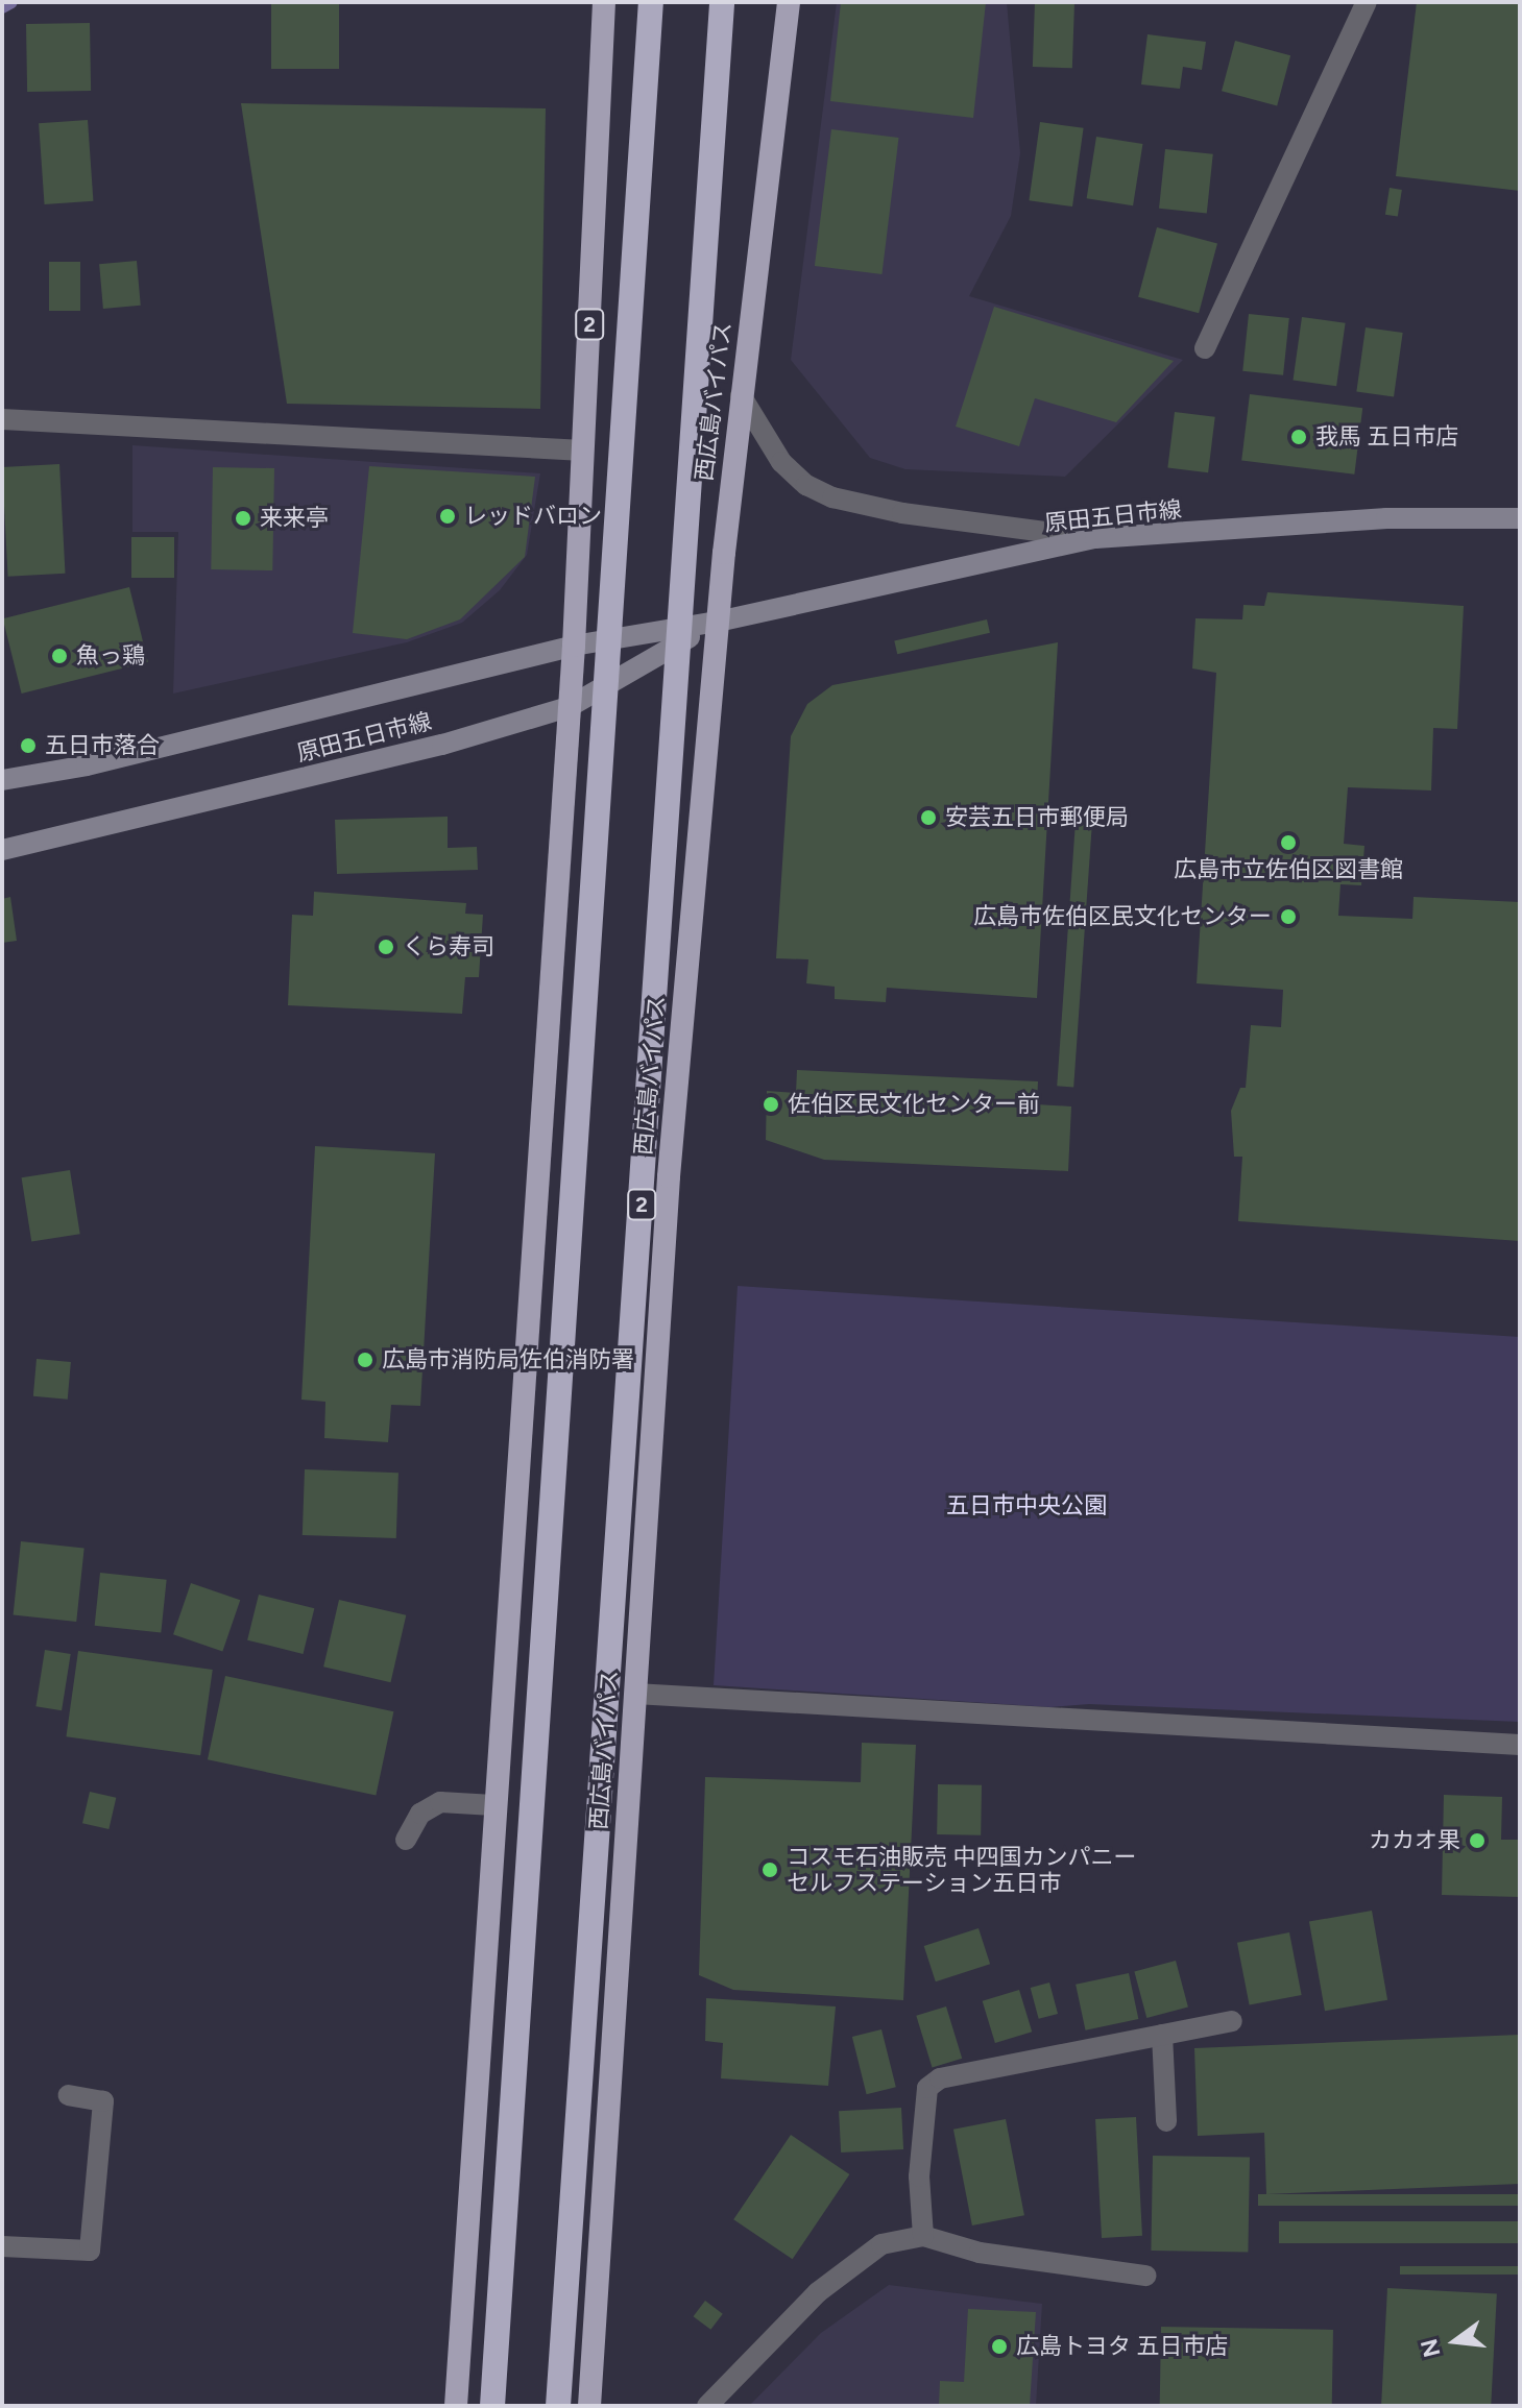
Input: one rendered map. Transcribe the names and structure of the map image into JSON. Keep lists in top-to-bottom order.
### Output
{
  "streets": {
    "highway": ["2", "西広島バイパス"],
    "main road": ["原田五日市線"]
  },
  "crossings": [
    ["2", "原田五日市線"],
    ["西広島バイパス", "原田五日市線"]
  ],
  "parks": ["五日市中央公園"],
  "places": [
    "我馬 五日市店",
    "レッドバロン",
    "来来亭",
    "魚っ鶏",
    "五日市落合",
    "安芸五日市郵便局",
    "広島市立佐伯区図書館",
    "広島市佐伯区民文化センター",
    "くら寿司",
    "佐伯区民文化センター前",
    "広島市消防局佐伯消防署",
    "カカオ果",
    "コスモ石油販売 中四国カンパニー セルフステーション五日市",
    "広島トヨタ 五日市店"
  ],
  "north": "left"
}
